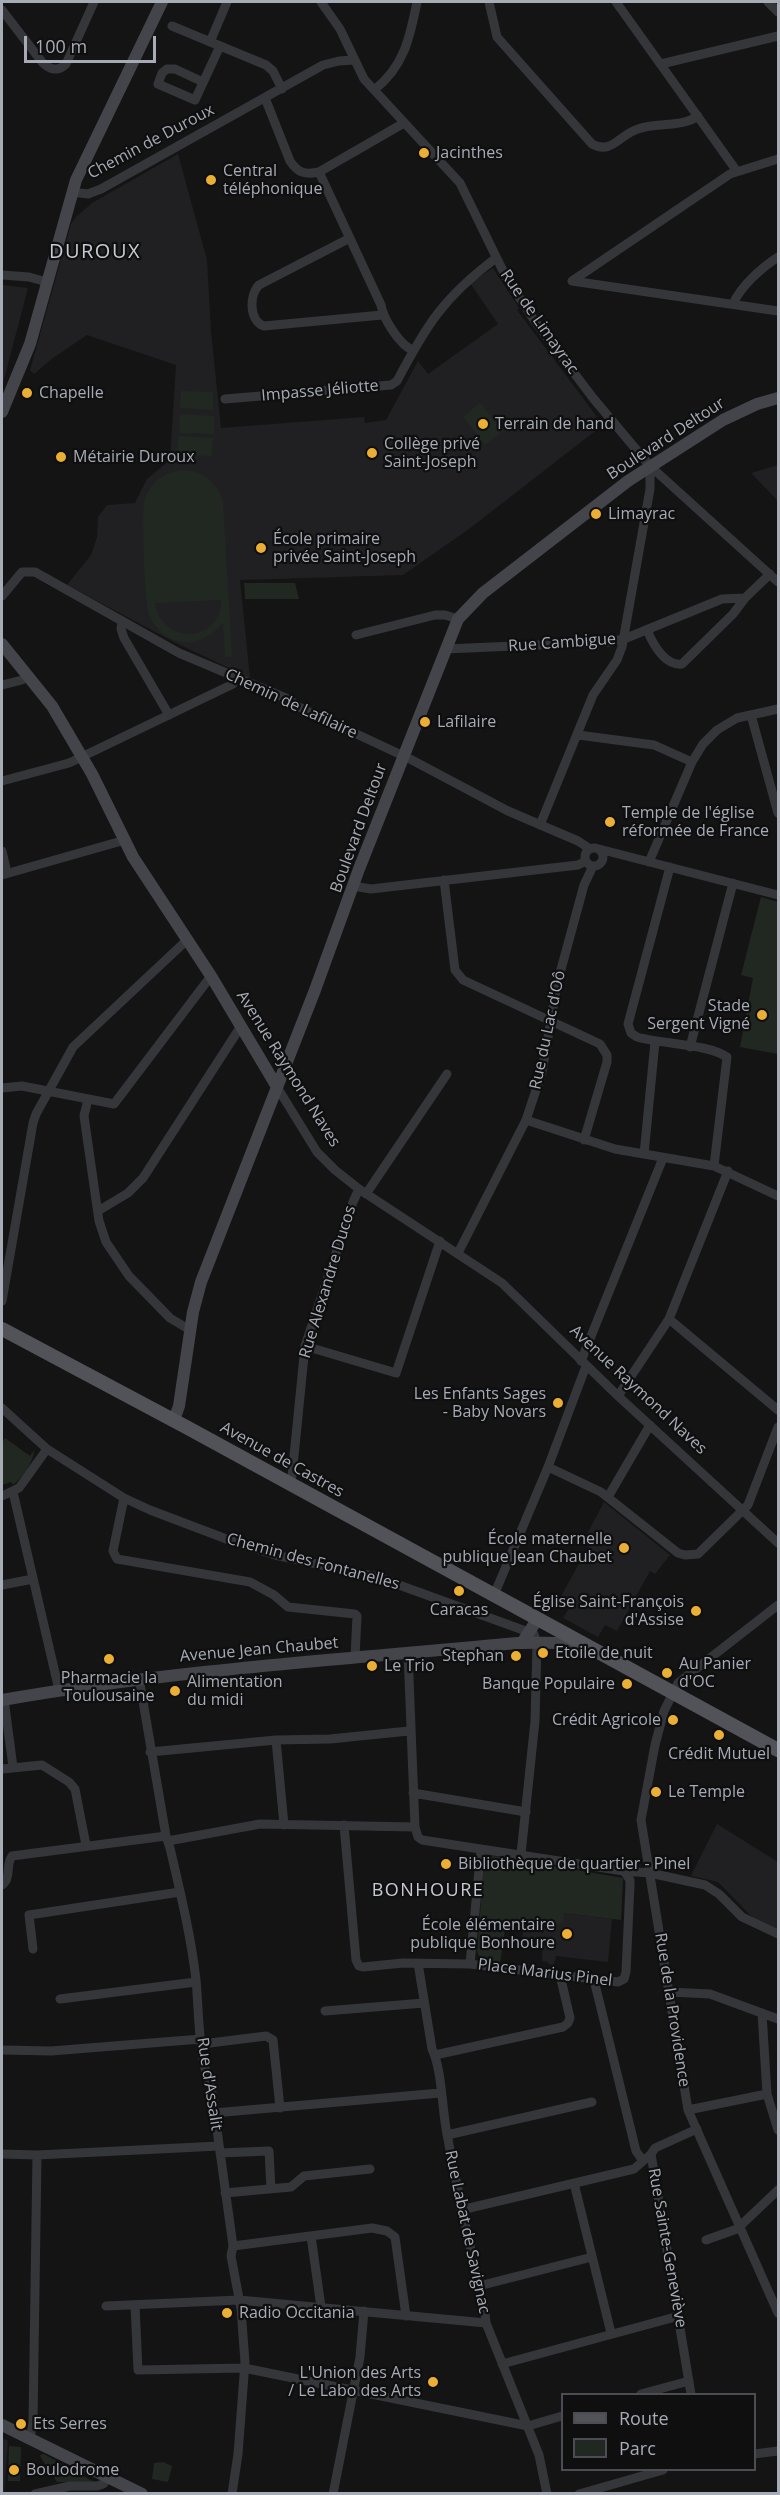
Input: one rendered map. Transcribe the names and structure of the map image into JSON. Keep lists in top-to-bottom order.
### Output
{
  "streets": {
    "main road": ["Avenue de Castres"],
    "street": [
      "Chemin de Duroux",
      "Rue de Limayrac",
      "Impasse Jéliotte",
      "Boulevard Deltour",
      "Rue Cambigue",
      "Chemin de Lafilaire",
      "Rue du Lac d'Oô",
      "Avenue Raymond Naves",
      "Rue Alexandre Ducos",
      "Chemin des Fontanelles",
      "Avenue Jean Chaubet",
      "Place Marius Pinel",
      "Rue de la Providence",
      "Rue d'Assalit",
      "Rue Labat de Savignac",
      "Rue Sainte-Geneviève"
    ]
  },
  "crossings": [
    ["Chemin de Duroux", "Rue de Limayrac"],
    ["Rue de Limayrac", "Impasse Jéliotte"],
    ["Rue de Limayrac", "Boulevard Deltour"],
    ["Boulevard Deltour", "Rue Cambigue"],
    ["Boulevard Deltour", "Chemin de Lafilaire"],
    ["Boulevard Deltour", "Avenue Raymond Naves"],
    ["Boulevard Deltour", "Avenue de Castres"],
    ["Chemin de Lafilaire", "Rue du Lac d'Oô"],
    ["Rue du Lac d'Oô", "Avenue Raymond Naves"],
    ["Avenue Raymond Naves", "Rue Alexandre Ducos"],
    ["Rue Alexandre Ducos", "Avenue de Castres"],
    ["Avenue de Castres", "Avenue Jean Chaubet"],
    ["Avenue de Castres", "Rue de la Providence"],
    ["Avenue Jean Chaubet", "Rue d'Assalit"],
    ["Rue de la Providence", "Rue Sainte-Geneviève"]
  ],
  "districts": ["DUROUX", "BONHOURE"],
  "places": [
    "Jacinthes",
    "Central téléphonique",
    "Chapelle",
    "Terrain de hand",
    "Collège privé Saint-Joseph",
    "Métairie Duroux",
    "Limayrac",
    "École primaire privée Saint-Joseph",
    "Lafilaire",
    "Temple de l'église réformée de France",
    "Stade Sergent Vigné",
    "Les Enfants Sages - Baby Novars",
    "École maternelle publique Jean Chaubet",
    "Caracas",
    "Église Saint-François d'Assise",
    "Etoile de nuit",
    "Stephan",
    "Pharmacie la Toulousaine",
    "Le Trio",
    "Au Panier d'OC",
    "Banque Populaire",
    "Alimentation du midi",
    "Crédit Agricole",
    "Crédit Mutuel",
    "Le Temple",
    "Bibliothèque de quartier - Pinel",
    "École élémentaire publique Bonhoure",
    "Radio Occitania",
    "L'Union des Arts / Le Labo des Arts",
    "Ets Serres",
    "Boulodrome"
  ],
  "legend": ["Route", "Parc"],
  "scale_bar": "100 m"
}
